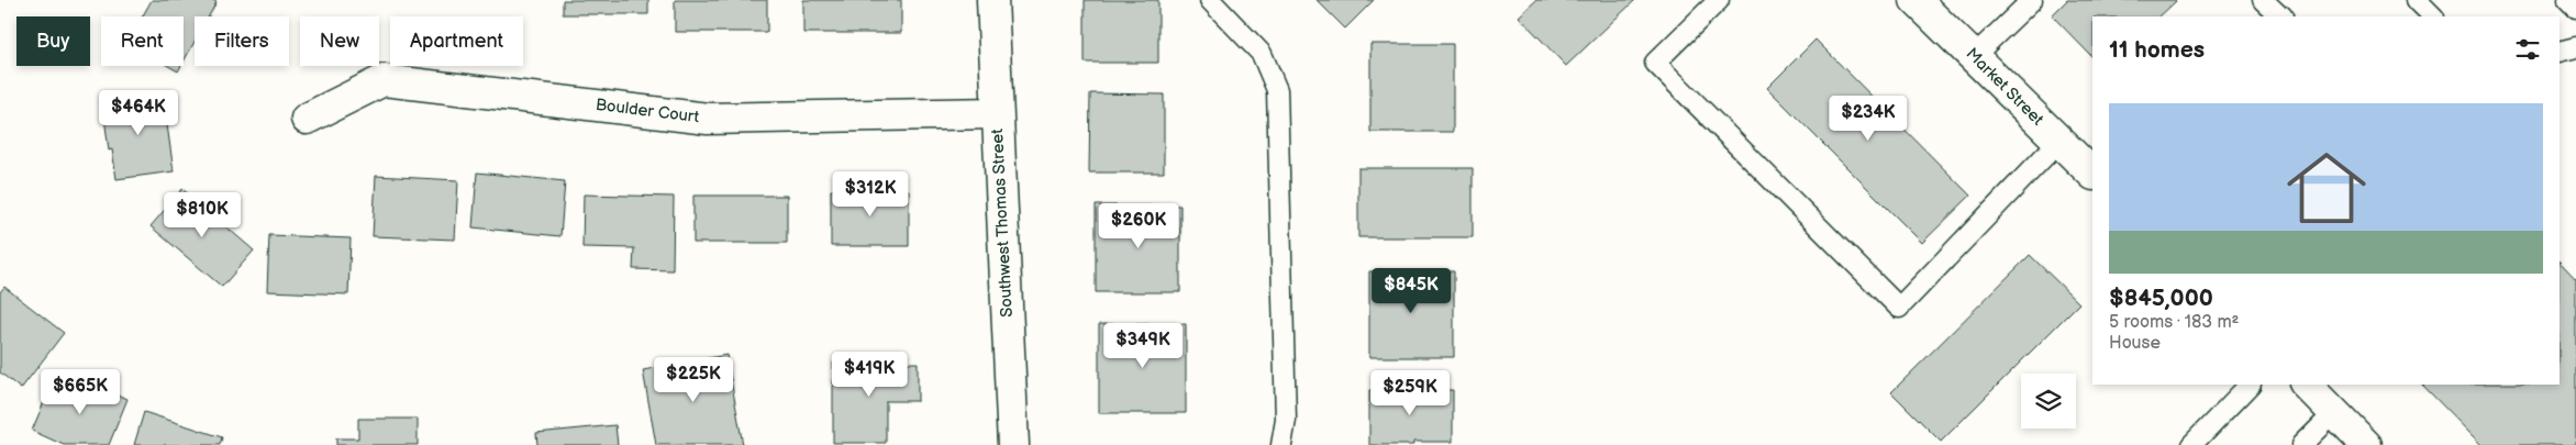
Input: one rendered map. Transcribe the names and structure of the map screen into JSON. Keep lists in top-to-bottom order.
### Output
{
  "streets": {
    "street": ["Market Street", "Boulder Court", "Southwest Thomas Street"]
  },
  "crossings": [
    ["Boulder Court", "Southwest Thomas Street"]
  ],
  "page": {
    "chip": [
      "Buy",
      "Rent",
      "Filters",
      "New",
      "Apartment"
    ],
    "heading": "11 homes",
    "list": [
      {
        "name": "$845,000",
        "note": "5 rooms · 183 m² · House"
      }
    ],
    "price": [
      "$464K",
      "$234K",
      "$312K",
      "$810K",
      "$260K",
      "$845K",
      "$349K",
      "$419K",
      "$225K",
      "$665K",
      "$259K"
    ]
  }
}
